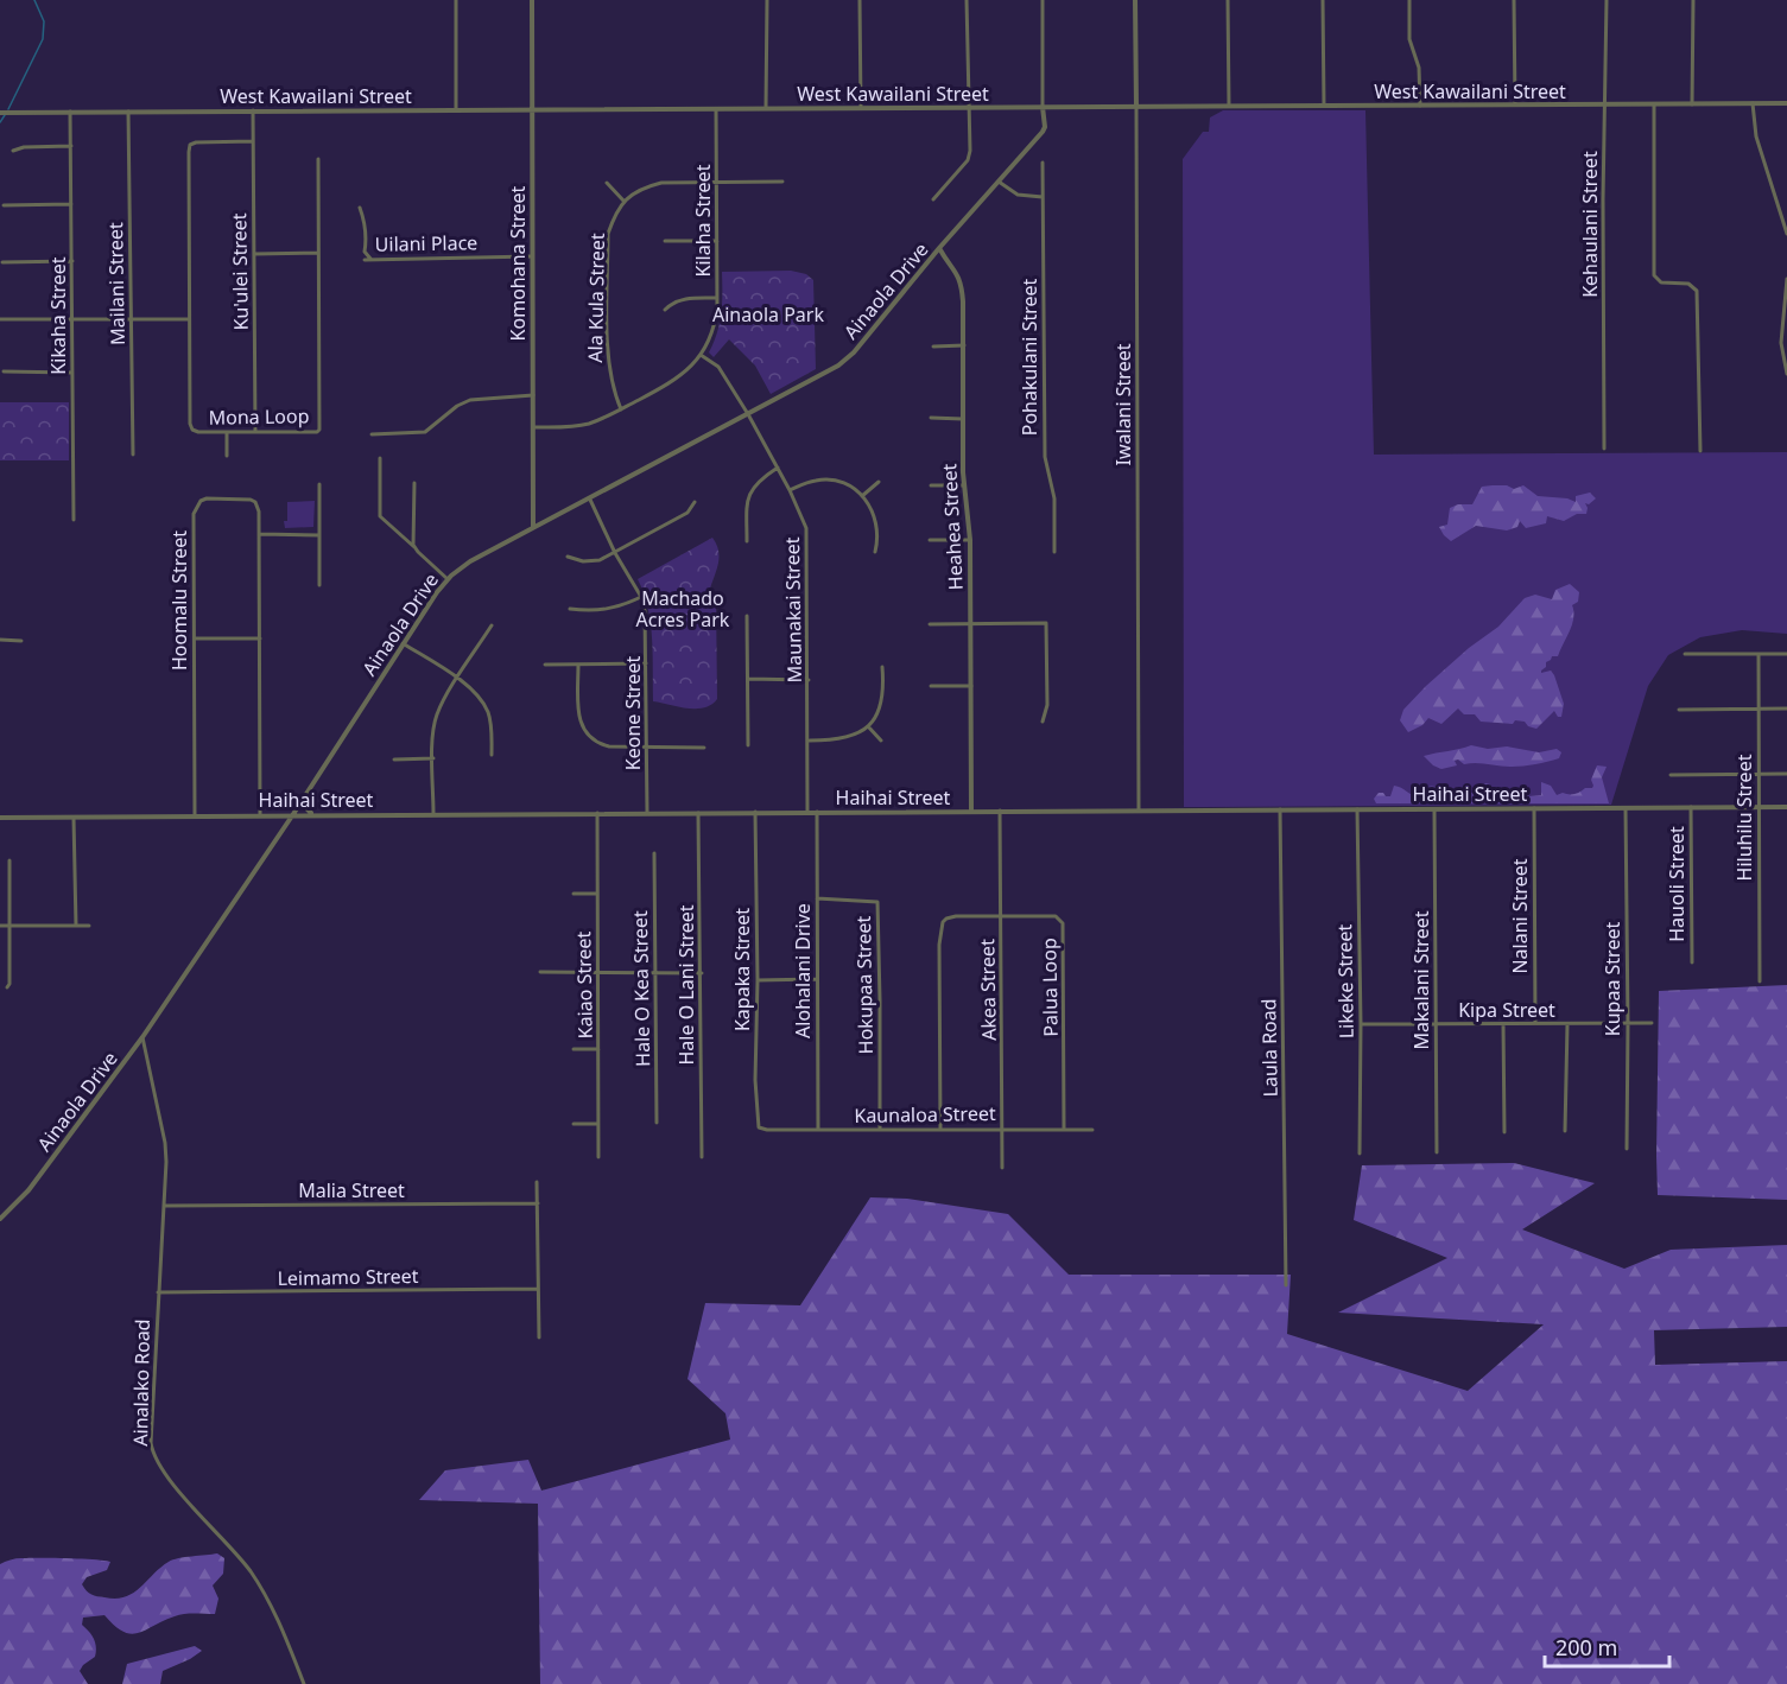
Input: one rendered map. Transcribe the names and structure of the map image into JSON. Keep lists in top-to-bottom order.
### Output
{
  "streets": {
    "street": [
      "West Kawailani Street",
      "Kilaha Street",
      "Kehaulani Street",
      "Uilani Place",
      "Komohana Street",
      "Ku'ulei Street",
      "Mailani Street",
      "Ainaola Drive",
      "Ala Kula Street",
      "Kikaha Street",
      "Pohakulani Street",
      "Iwalani Street",
      "Mona Loop",
      "Heahea Street",
      "Hoomalu Street",
      "Maunakai Street",
      "Keone Street",
      "Haihai Street",
      "Hiluhilu Street",
      "Hauoli Street",
      "Nalani Street",
      "Kapaka Street",
      "Alohalani Drive",
      "Kupaa Street",
      "Makalani Street",
      "Likeke Street",
      "Kaiao Street",
      "Hale O Lani Street",
      "Hokupaa Street",
      "Palua Loop",
      "Hale O Kea Street",
      "Akea Street",
      "Kipa Street",
      "Laula Road",
      "Kaunaloa Street",
      "Malia Street",
      "Leimamo Street",
      "Ainalako Road"
    ]
  },
  "crossings": [
    ["West Kawailani Street", "Kilaha Street"],
    ["West Kawailani Street", "Kehaulani Street"],
    ["West Kawailani Street", "Komohana Street"],
    ["West Kawailani Street", "Ku'ulei Street"],
    ["West Kawailani Street", "Mailani Street"],
    ["West Kawailani Street", "Ainaola Drive"],
    ["West Kawailani Street", "Kikaha Street"],
    ["West Kawailani Street", "Iwalani Street"],
    ["Kilaha Street", "Komohana Street"],
    ["Kilaha Street", "Ala Kula Street"],
    ["Kilaha Street", "Maunakai Street"],
    ["Uilani Place", "Komohana Street"],
    ["Komohana Street", "Ainaola Drive"],
    ["Ku'ulei Street", "Mona Loop"],
    ["Ainaola Drive", "Heahea Street"],
    ["Ainaola Drive", "Maunakai Street"],
    ["Ainaola Drive", "Keone Street"],
    ["Ainaola Drive", "Haihai Street"],
    ["Ainaola Drive", "Ainalako Road"],
    ["Iwalani Street", "Haihai Street"],
    ["Heahea Street", "Haihai Street"],
    ["Hoomalu Street", "Haihai Street"],
    ["Maunakai Street", "Haihai Street"],
    ["Keone Street", "Haihai Street"],
    ["Haihai Street", "Hiluhilu Street"],
    ["Haihai Street", "Hauoli Street"],
    ["Haihai Street", "Nalani Street"],
    ["Haihai Street", "Kapaka Street"],
    ["Haihai Street", "Alohalani Drive"],
    ["Haihai Street", "Kupaa Street"],
    ["Haihai Street", "Makalani Street"],
    ["Haihai Street", "Likeke Street"],
    ["Haihai Street", "Kaiao Street"],
    ["Haihai Street", "Hale O Lani Street"],
    ["Haihai Street", "Akea Street"],
    ["Haihai Street", "Laula Road"],
    ["Nalani Street", "Kipa Street"],
    ["Kapaka Street", "Kaunaloa Street"],
    ["Alohalani Drive", "Hokupaa Street"],
    ["Alohalani Drive", "Kaunaloa Street"],
    ["Kupaa Street", "Kipa Street"],
    ["Makalani Street", "Kipa Street"],
    ["Likeke Street", "Kipa Street"],
    ["Hokupaa Street", "Kaunaloa Street"],
    ["Palua Loop", "Akea Street"],
    ["Palua Loop", "Kaunaloa Street"],
    ["Akea Street", "Kaunaloa Street"],
    ["Malia Street", "Ainalako Road"],
    ["Leimamo Street", "Ainalako Road"]
  ],
  "parks": ["Ainaola Park", "Machado Acres Park"],
  "scale_bar": "200 m"
}
